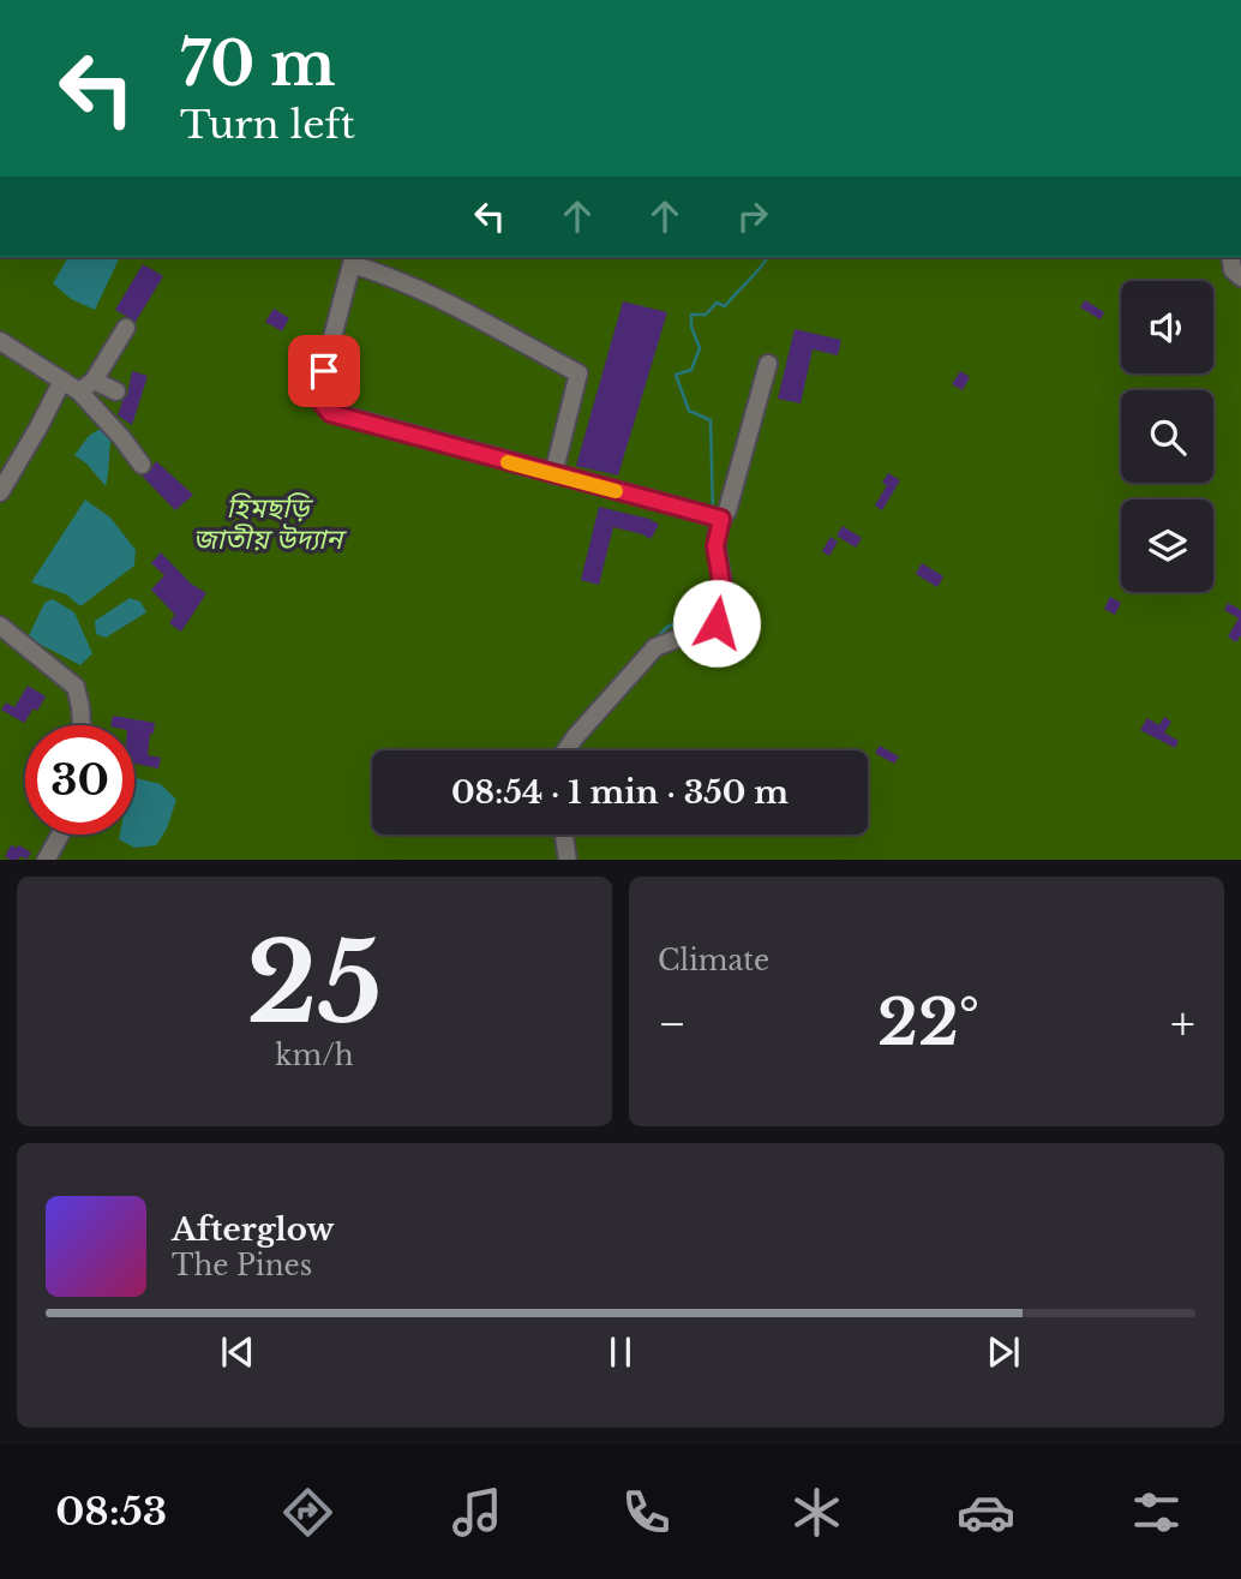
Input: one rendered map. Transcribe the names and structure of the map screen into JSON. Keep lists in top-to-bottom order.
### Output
{
  "parks": ["হিমছড়ি জাতীয় উদ্যান"],
  "page": {
    "turn": ["70 m", "Turn left"],
    "limit": "30",
    "trip": "08:54 · 1 min · 350 m",
    "tile": [
      ["25", "km/h"],
      "Climate"
    ],
    "heat": ["−", "22°", "+"],
    "song": ["Afterglow", "The Pines"],
    "tabs": "08:53"
  }
}
